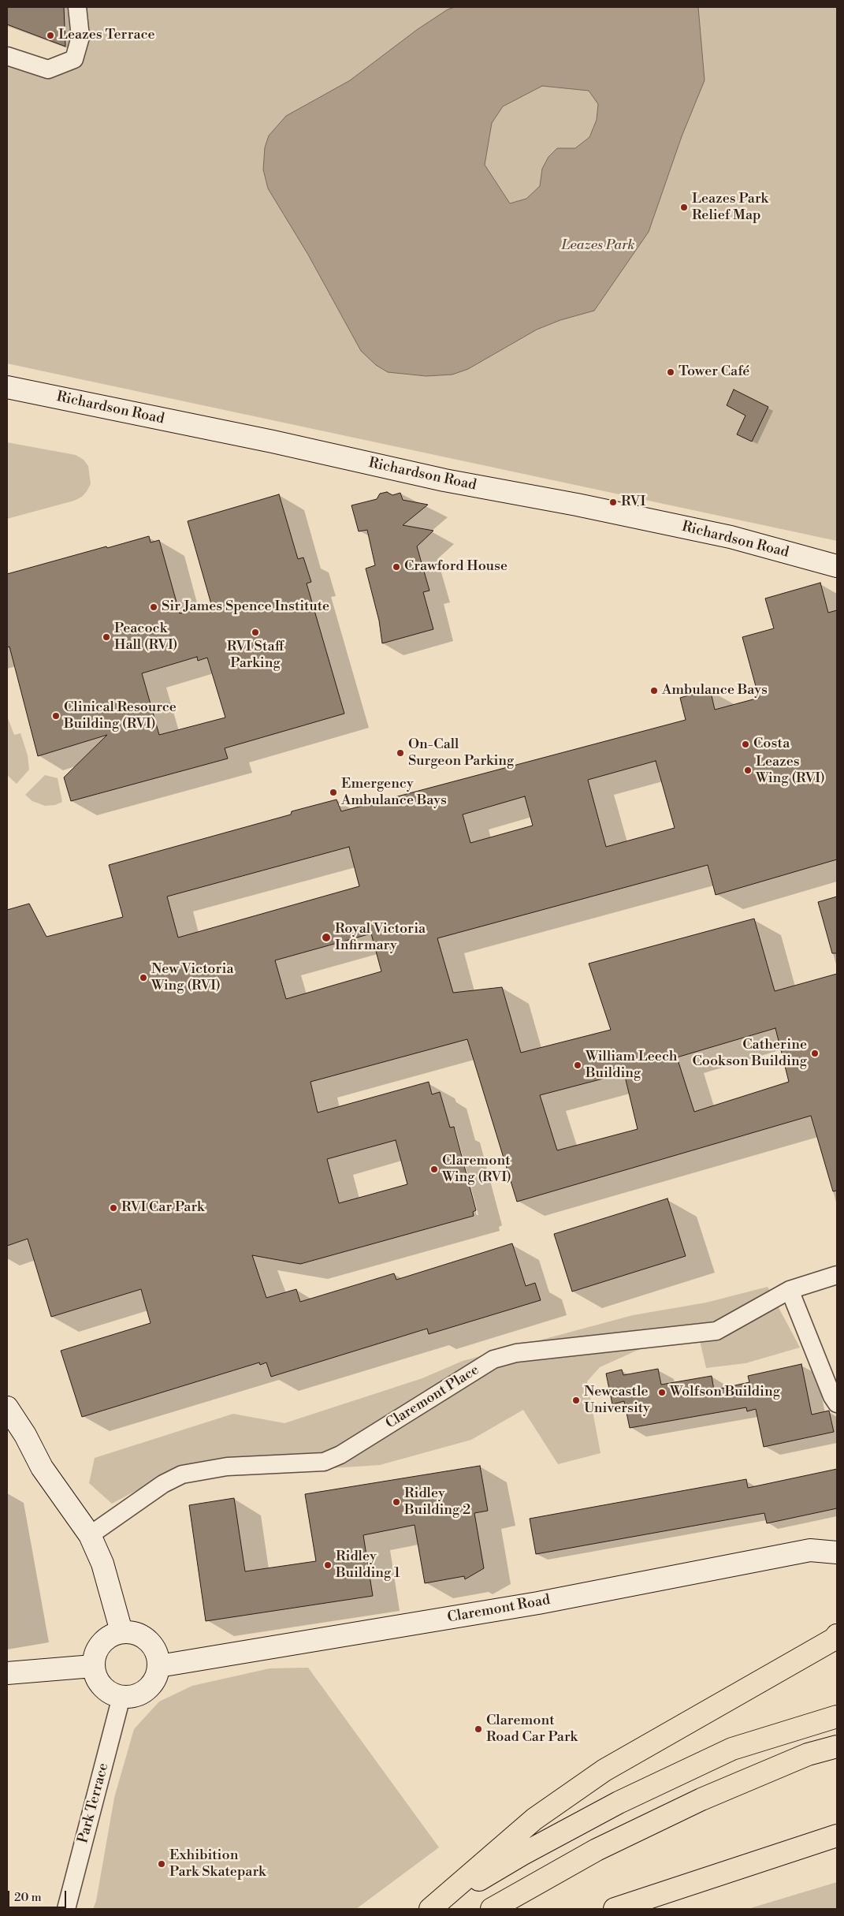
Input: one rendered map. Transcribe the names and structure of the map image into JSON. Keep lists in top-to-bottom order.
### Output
{
  "streets": {
    "street": [
      "Richardson Road",
      "Claremont Place",
      "Claremont Road",
      "Park Terrace"
    ]
  },
  "crossings": [
    ["Claremont Road", "Park Terrace"]
  ],
  "parks": ["Leazes Park"],
  "places": [
    "Leazes Terrace",
    "Leazes Park Relief Map",
    "Tower Café",
    "RVI",
    "Crawford House",
    "Sir James Spence Institute",
    "RVI Staff Parking",
    "Peacock Hall (RVI)",
    "Ambulance Bays",
    "Clinical Resource Building (RVI)",
    "Costa",
    "On-Call Surgeon Parking",
    "Leazes Wing (RVI)",
    "Emergency Ambulance Bays",
    "Royal Victoria Infirmary",
    "New Victoria Wing (RVI)",
    "Catherine Cookson Building",
    "William Leech Building",
    "Claremont Wing (RVI)",
    "RVI Car Park",
    "Wolfson Building",
    "Newcastle University",
    "Ridley Building 2",
    "Ridley Building 1",
    "Claremont Road Car Park",
    "Exhibition Park Skatepark"
  ],
  "scale_bar": "20 m"
}
